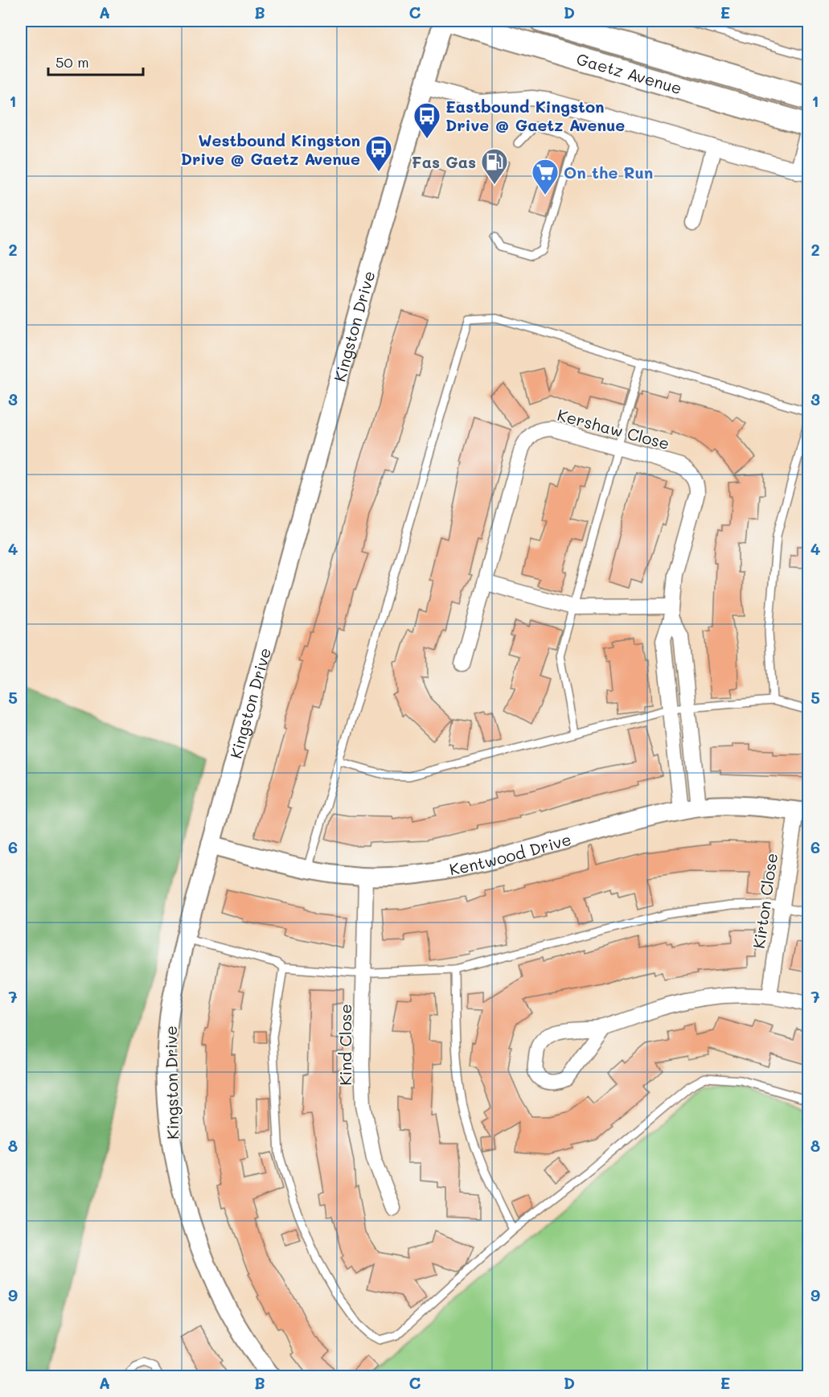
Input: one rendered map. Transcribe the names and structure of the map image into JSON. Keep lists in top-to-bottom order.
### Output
{
  "streets": {
    "main road": ["Gaetz Avenue"],
    "street": [
      "Kingston Drive",
      "Kershaw Close",
      "Kentwood Drive",
      "Kirton Close",
      "Kind Close"
    ]
  },
  "crossings": [
    ["Kingston Drive", "Kentwood Drive"],
    ["Kershaw Close", "Kentwood Drive"],
    ["Kentwood Drive", "Kirton Close"],
    ["Kentwood Drive", "Kind Close"]
  ],
  "places": {
    "bus stop": ["Eastbound Kingston Drive @ Gaetz Avenue", "Westbound Kingston Drive @ Gaetz Avenue"],
    "fuel station": ["Fas Gas"],
    "supermarket": ["On the Run"]
  },
  "scale_bar": "50 m",
  "grid": {
    "columns": [
      "A",
      "B",
      "C",
      "D",
      "E"
    ],
    "rows": [
      "1",
      "2",
      "3",
      "4",
      "5",
      "6",
      "7",
      "8",
      "9"
    ]
  }
}
